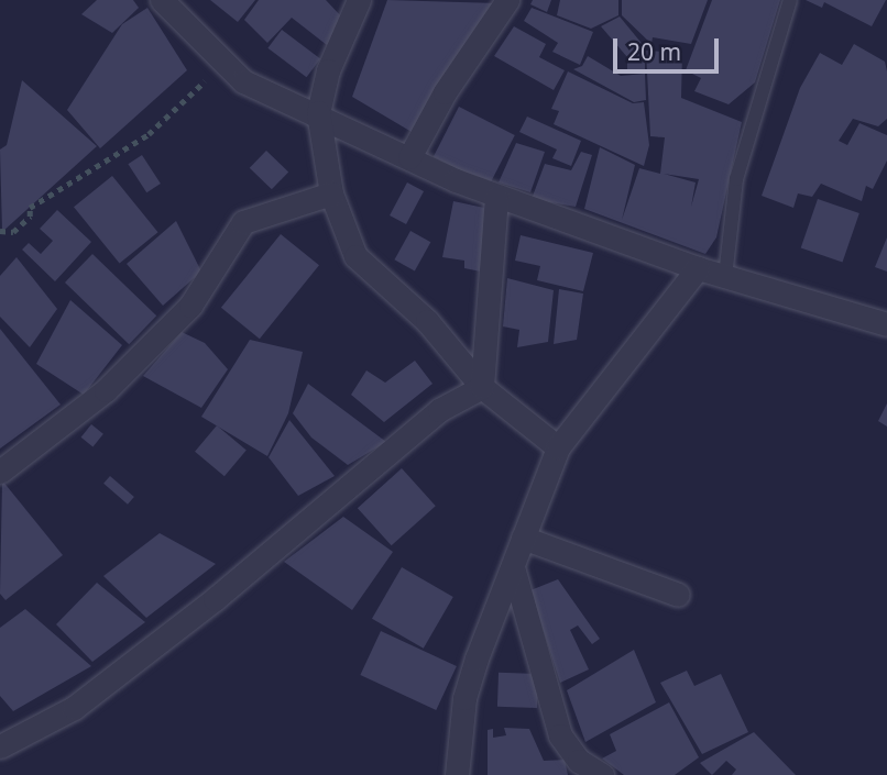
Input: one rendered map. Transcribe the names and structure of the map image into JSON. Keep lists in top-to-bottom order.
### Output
{
  "scale_bar": "20 m"
}
